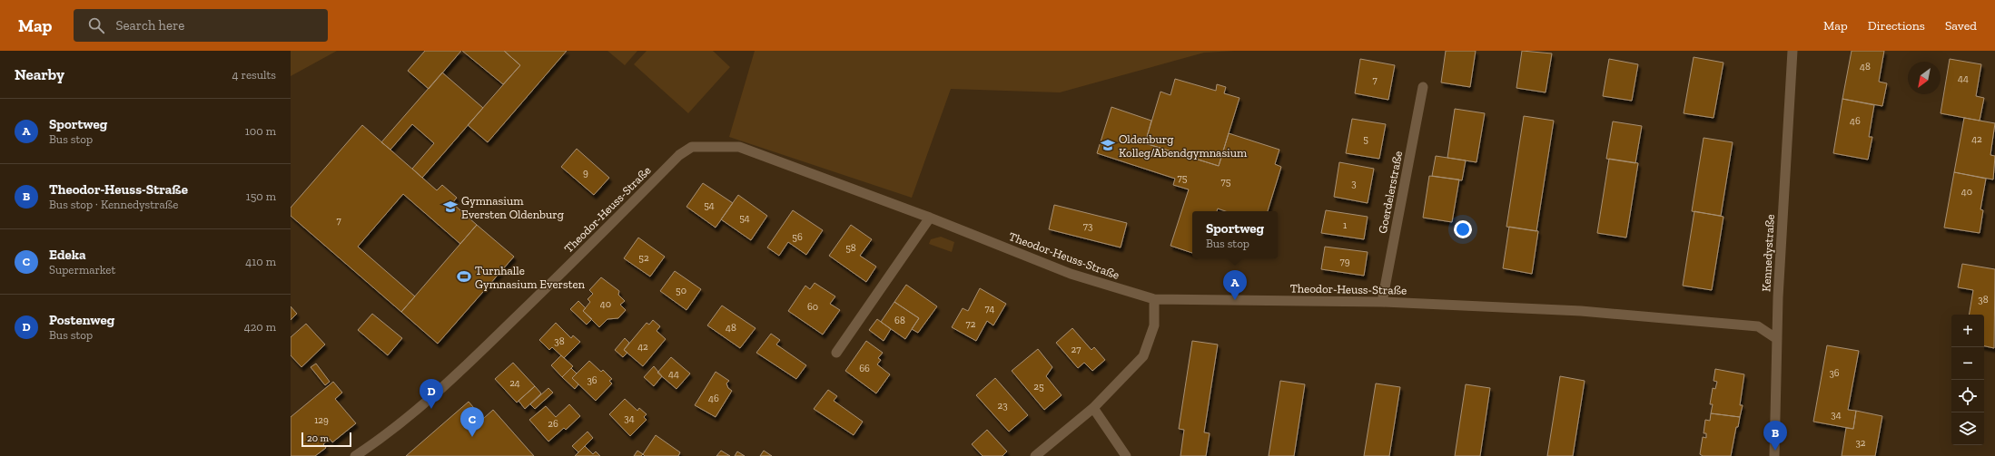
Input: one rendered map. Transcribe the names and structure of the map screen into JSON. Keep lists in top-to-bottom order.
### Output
{
  "streets": {
    "street": ["Goerdelerstraße", "Theodor-Heuss-Straße", "Kennedystraße"]
  },
  "crossings": [
    ["Goerdelerstraße", "Theodor-Heuss-Straße"],
    ["Theodor-Heuss-Straße", "Kennedystraße"]
  ],
  "places": {
    "school or university": ["Oldenburg Kolleg/Abendgymnasium", "Gymnasium Eversten Oldenburg"],
    "sports": ["Turnhalle Gymnasium Eversten"]
  },
  "house_numbers": [
    "48",
    "44",
    "7",
    "46",
    "5",
    "42",
    "9",
    "75",
    "75",
    "3",
    "40",
    "54",
    "54",
    "7",
    "1",
    "73",
    "56",
    "58",
    "52",
    "79",
    "50",
    "38",
    "40",
    "60",
    "74",
    "68",
    "72",
    "48",
    "38",
    "42",
    "27",
    "66",
    "36",
    "44",
    "36",
    "24",
    "25",
    "46",
    "23",
    "34",
    "34",
    "129",
    "26",
    "32"
  ],
  "scale_bar": "20 m",
  "north": "bottom left",
  "page": {
    "header": "Map",
    "search": "Search here",
    "nav": ["Map", "Directions", "Saved"],
    "heading": ["Nearby", "4 results"],
    "list": [
      {
        "mark": "A",
        "name": "Sportweg",
        "note": "Bus stop",
        "value": "100 m"
      },
      {
        "mark": "B",
        "name": "Theodor-Heuss-Straße",
        "note": "Bus stop · Kennedystraße",
        "value": "150 m"
      },
      {
        "mark": "C",
        "name": "Edeka",
        "note": "Supermarket",
        "value": "410 m"
      },
      {
        "mark": "D",
        "name": "Postenweg",
        "note": "Bus stop",
        "value": "420 m"
      }
    ],
    "popup": ["Sportweg", "Bus stop"],
    "pins": [
      "A",
      "D",
      "C",
      "B"
    ],
    "map_buttons": ["+", "−"],
    "scale": "20 m"
  }
}
